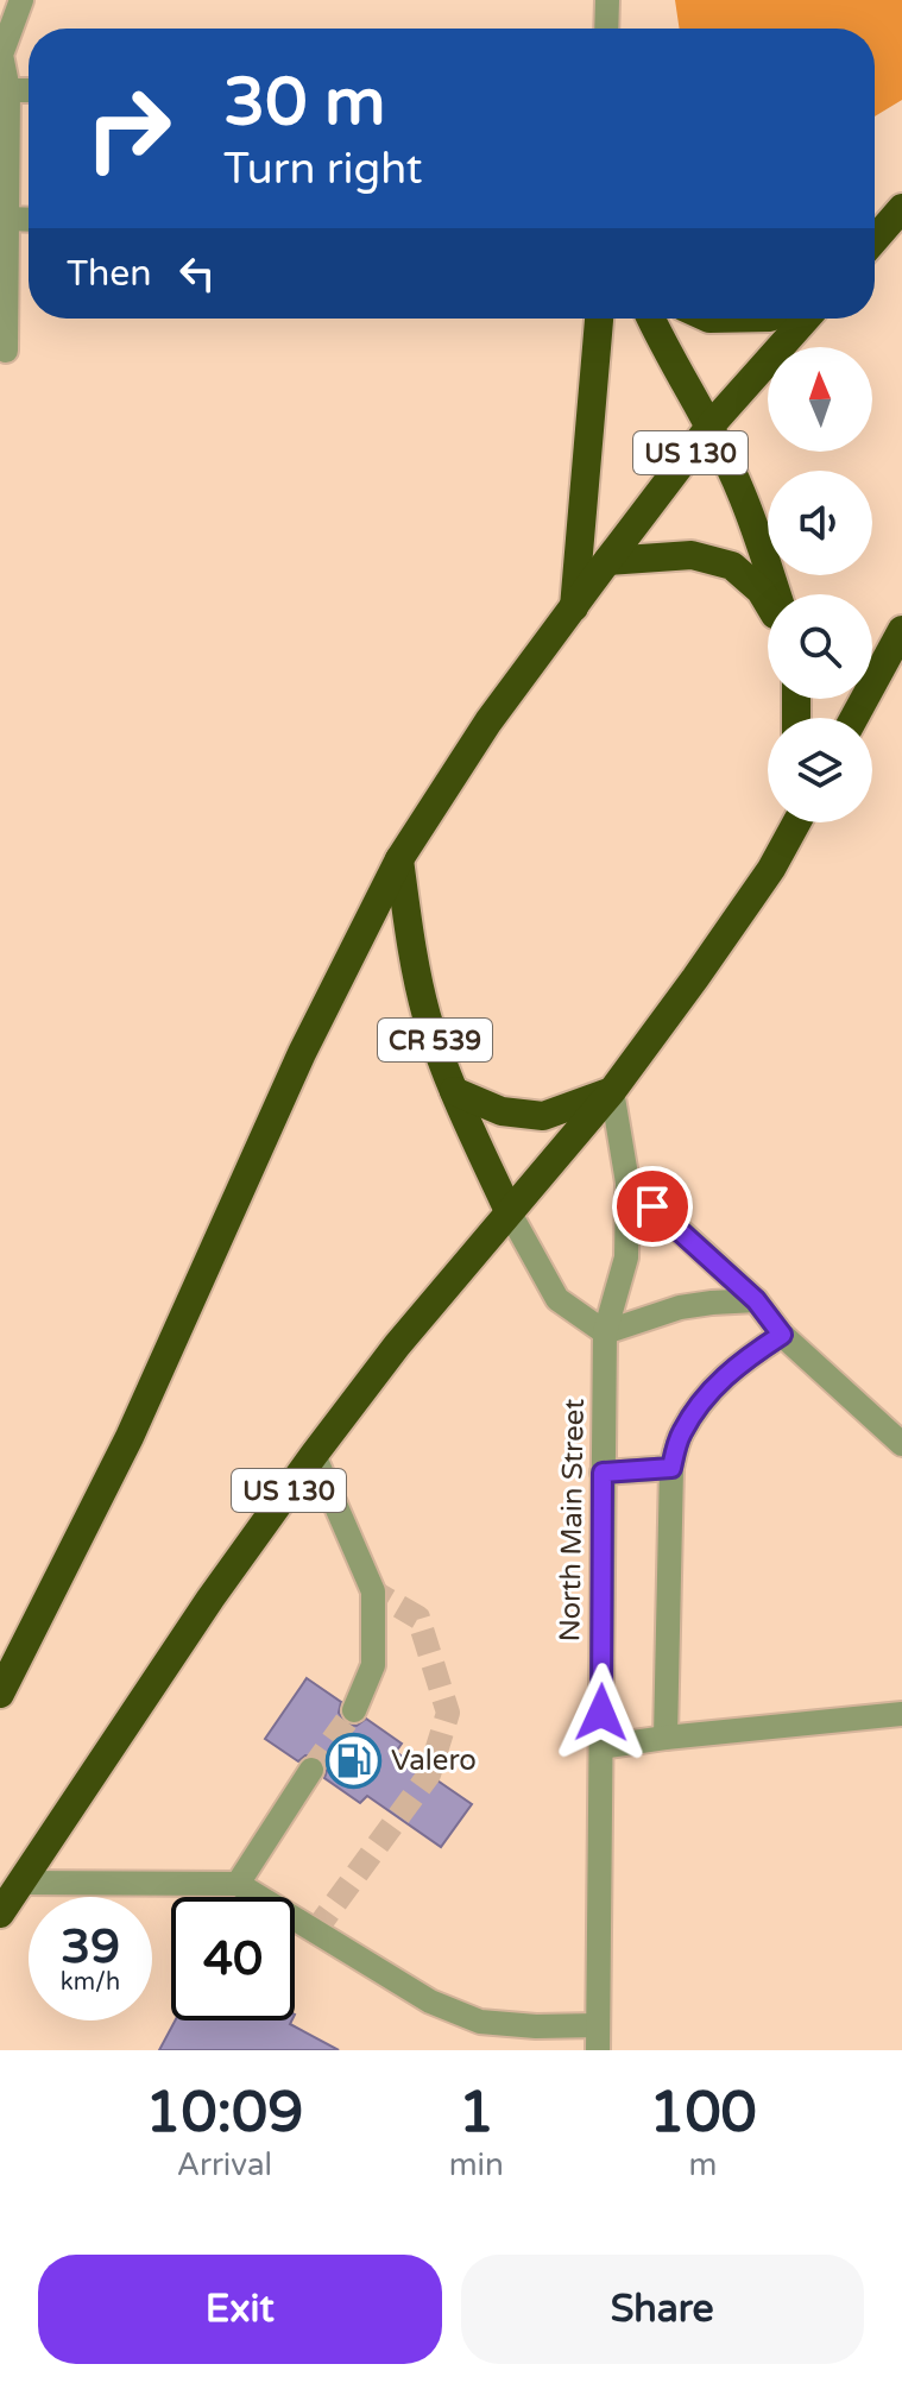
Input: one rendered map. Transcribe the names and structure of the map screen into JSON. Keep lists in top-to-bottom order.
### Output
{
  "streets": {
    "highway": ["US 130", "CR 539"],
    "street": ["North Main Street"]
  },
  "crossings": [
    ["US 130", "CR 539"],
    ["US 130", "North Main Street"],
    ["CR 539", "North Main Street"]
  ],
  "places": {
    "fuel station": ["Valero"]
  },
  "north": "top",
  "page": {
    "turn": ["30 m", "Turn right"],
    "then": "Then",
    "speed": "39 km/h",
    "limit": "40",
    "eta": [
      "10:09",
      "Arrival",
      "1",
      "min",
      "100",
      "m"
    ],
    "buttons": ["Exit", "Share"]
  }
}
